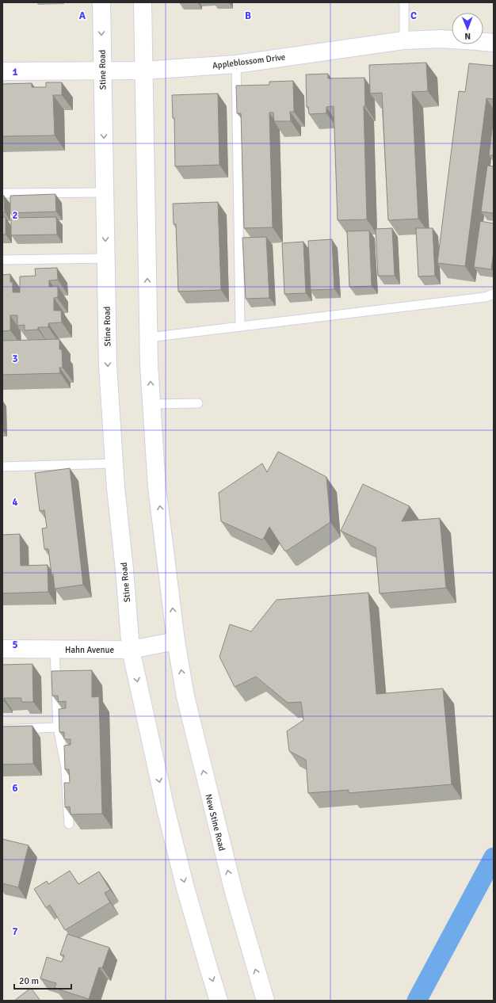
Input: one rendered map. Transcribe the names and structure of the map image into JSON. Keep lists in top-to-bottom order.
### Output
{
  "streets": {
    "main road": [
      "Appleblossom Drive",
      "Stine Road",
      "Hahn Avenue",
      "New Stine Road"
    ]
  },
  "crossings": [
    ["Appleblossom Drive", "Stine Road"],
    ["Stine Road", "Hahn Avenue"],
    ["Hahn Avenue", "New Stine Road"]
  ],
  "scale_bar": "20 m",
  "north": "bottom",
  "grid": {
    "columns": ["A", "B", "C"],
    "rows": [
      "1",
      "2",
      "3",
      "4",
      "5",
      "6",
      "7"
    ]
  }
}
